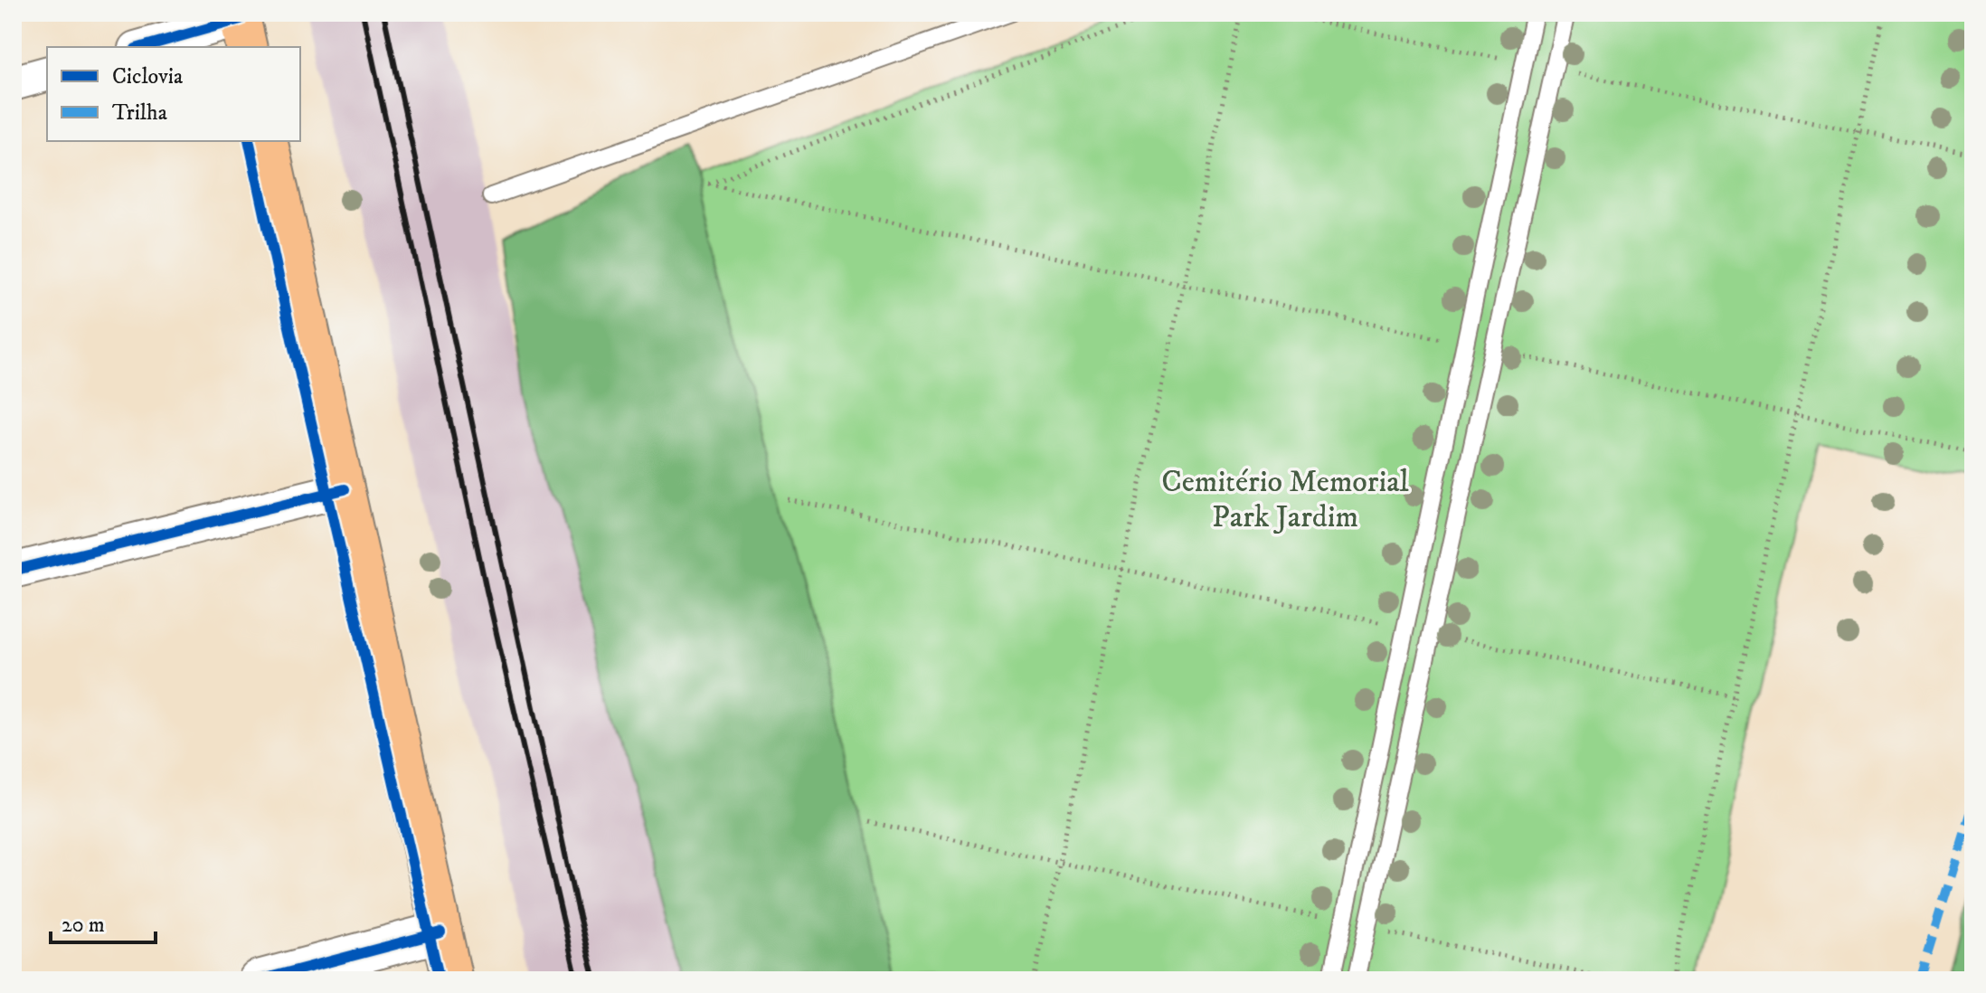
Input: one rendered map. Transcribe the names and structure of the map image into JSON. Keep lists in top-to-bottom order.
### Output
{
  "parks": ["Cemitério Memorial Park Jardim"],
  "legend": ["Ciclovia", "Trilha"],
  "scale_bar": "20 m"
}
